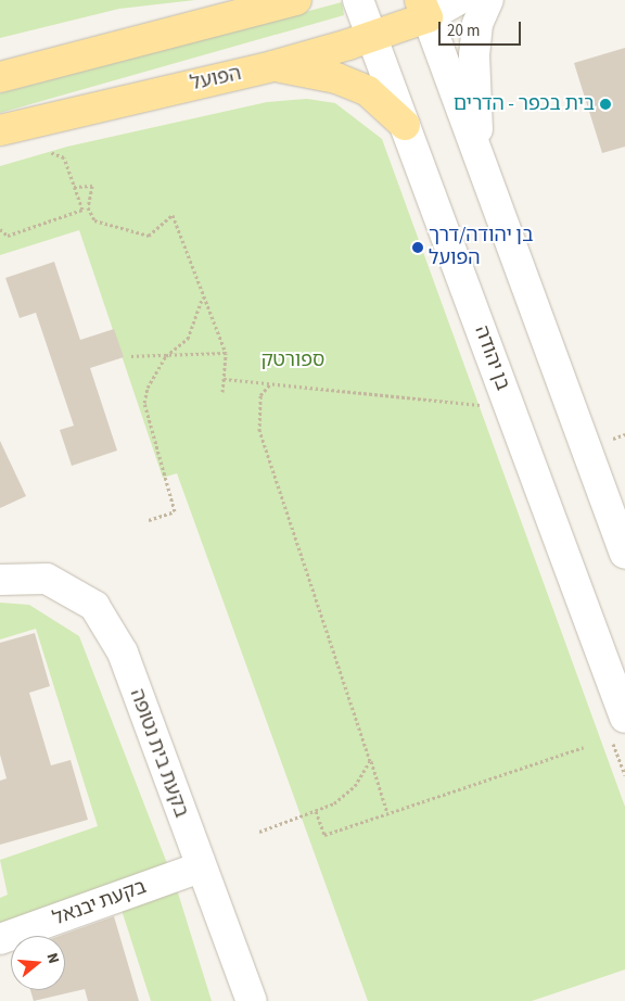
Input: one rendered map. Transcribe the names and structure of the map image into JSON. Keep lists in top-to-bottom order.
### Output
{
  "streets": {
    "main road": ["הפועל"],
    "street": ["בן יהודה", "בקעת בית נטופה", "בקעת יבנאל"]
  },
  "crossings": [
    ["הפועל", "בן יהודה"],
    ["בקעת בית נטופה", "בקעת יבנאל"]
  ],
  "parks": ["ספורטק"],
  "places": ["בית בכפר - הדרים", "בן יהודה/דרך הפועל"],
  "scale_bar": "20 m",
  "north": "right"
}
